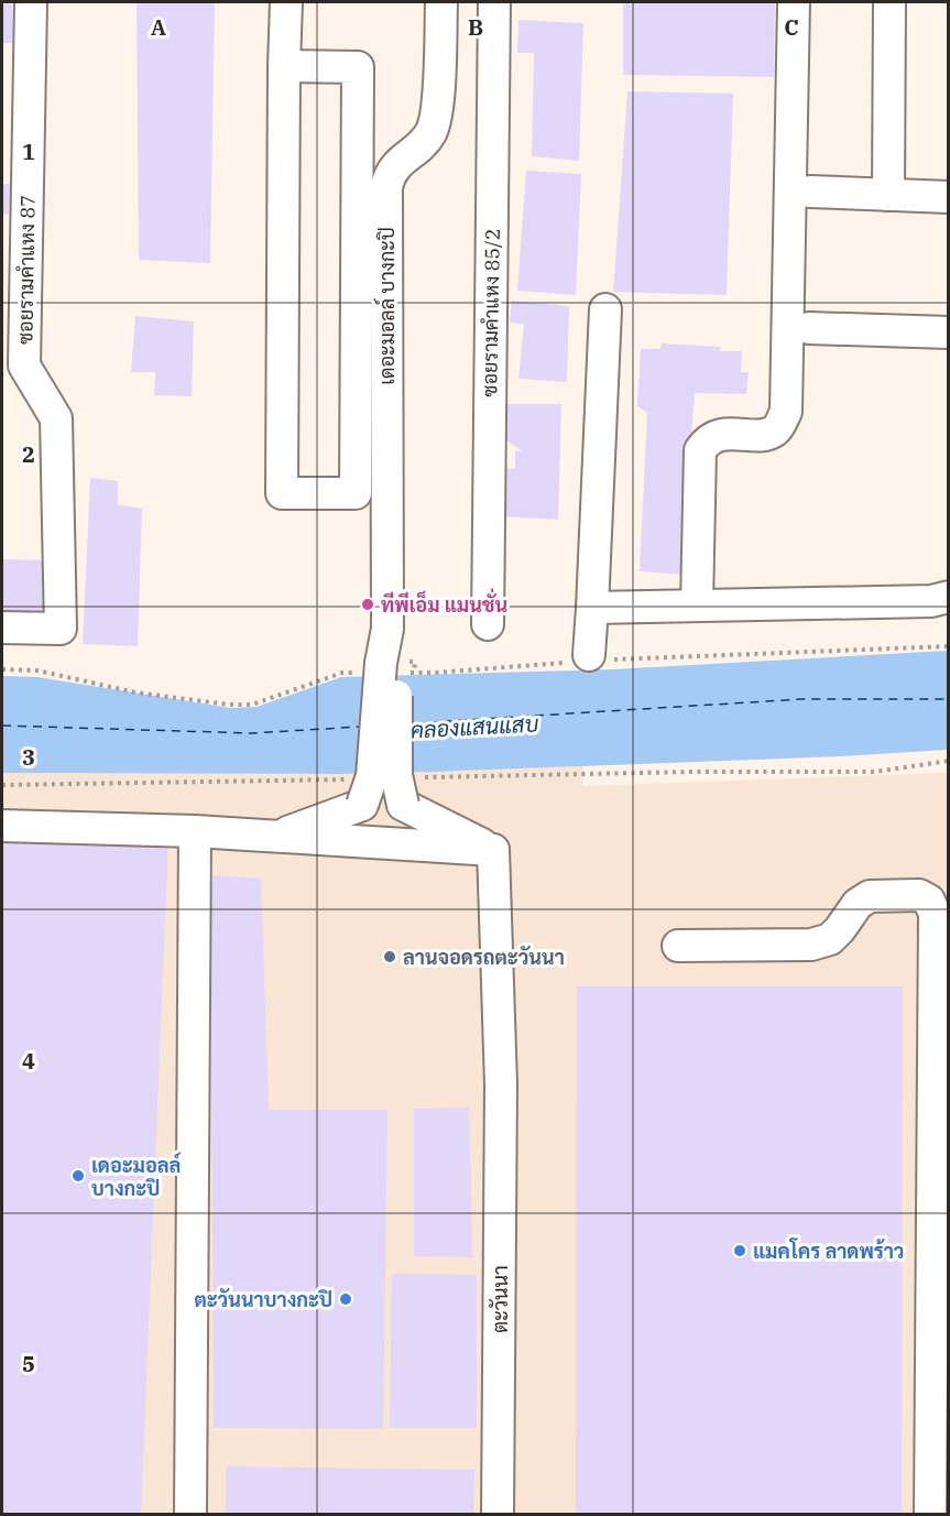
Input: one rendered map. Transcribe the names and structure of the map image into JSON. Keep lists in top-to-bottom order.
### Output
{
  "streets": {
    "street": [
      "ซอยรามคำแหง 87",
      "เดอะมอลล์ บางกะปิ",
      "ซอยรามคำแหง 85/2",
      "ตะวันนา"
    ]
  },
  "crossings": [
    ["เดอะมอลล์ บางกะปิ", "ตะวันนา"]
  ],
  "water": ["คลองแสนแสบ"],
  "places": [
    "ทีพีเอ็ม แมนชั่น",
    "ลานจอดรถตะวันนา",
    "เดอะมอลล์ บางกะปิ",
    "แมคโคร ลาดพร้าว",
    "ตะวันนาบางกะปิ"
  ],
  "grid": {
    "columns": ["A", "B", "C"],
    "rows": [
      "1",
      "2",
      "3",
      "4",
      "5"
    ]
  }
}
